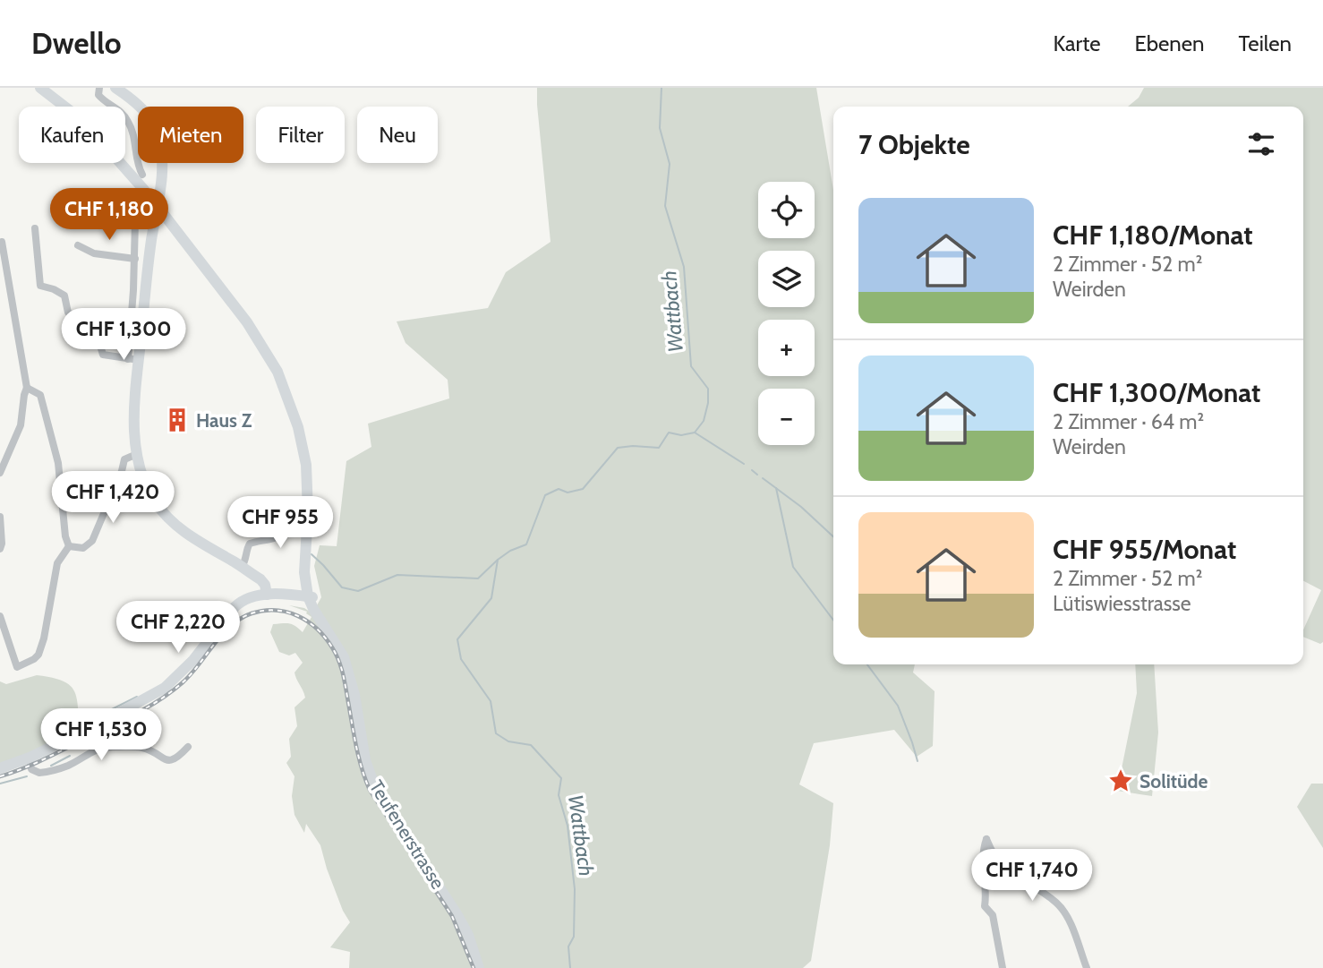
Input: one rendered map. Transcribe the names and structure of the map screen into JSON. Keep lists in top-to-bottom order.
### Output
{
  "streets": {
    "main road": ["Teufenerstrasse"]
  },
  "water": ["Wattbach"],
  "places": {
    "building": ["Haus Z"],
    "place": ["Solitüde"]
  },
  "page": {
    "header": "Dwello",
    "nav": ["Karte", "Ebenen", "Teilen"],
    "chip": [
      "Kaufen",
      "Mieten",
      "Filter",
      "Neu"
    ],
    "heading": "7 Objekte",
    "map_buttons": ["+", "−"],
    "list": [
      {
        "name": "CHF 1,180/Monat",
        "note": "2 Zimmer · 52 m² · Weirden"
      },
      {
        "name": "CHF 1,300/Monat",
        "note": "2 Zimmer · 64 m² · Weirden"
      },
      {
        "name": "CHF 955/Monat",
        "note": "2 Zimmer · 52 m² · Lütiswiesstrasse"
      }
    ],
    "price": [
      "CHF 1,180",
      "CHF 1,300",
      "CHF 1,420",
      "CHF 955",
      "CHF 2,220",
      "CHF 1,530",
      "CHF 1,740"
    ]
  }
}
